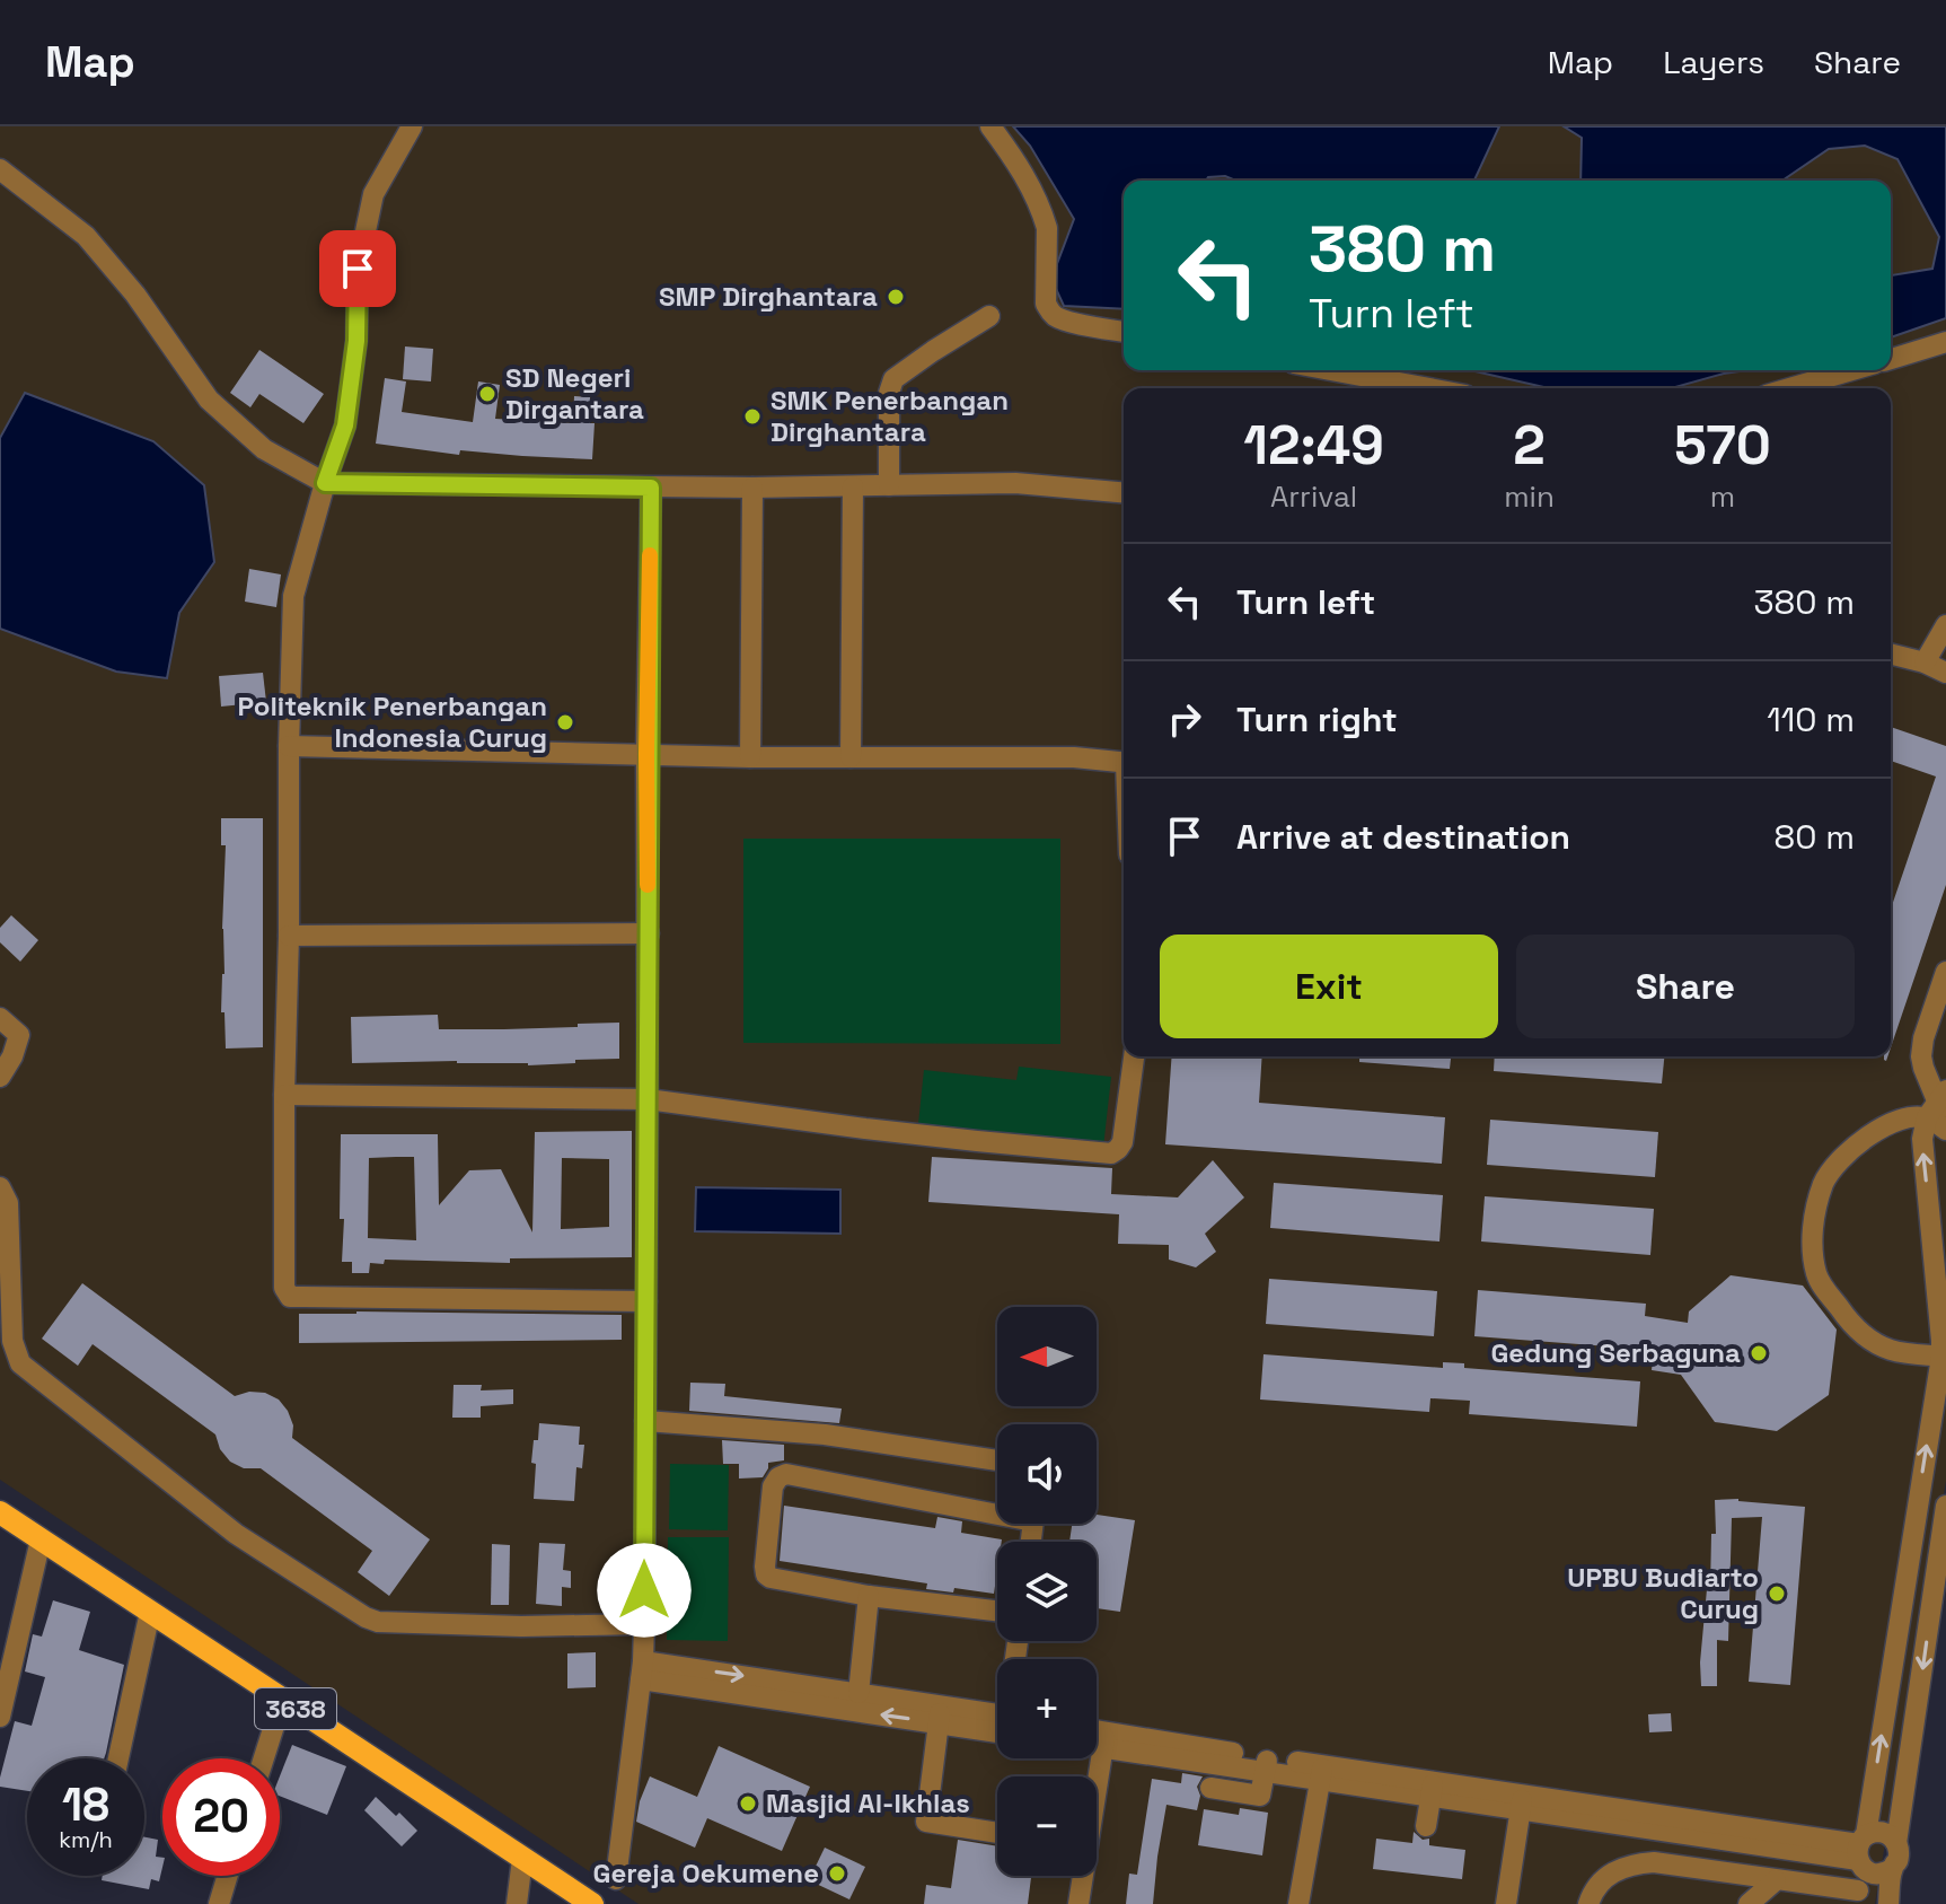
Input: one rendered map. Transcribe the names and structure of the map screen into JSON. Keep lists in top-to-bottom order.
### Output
{
  "streets": {
    "main road": ["3638"]
  },
  "places": [
    "SMP Dirghantara",
    "SD Negeri Dirgantara",
    "SMK Penerbangan Dirghantara",
    "Politeknik Penerbangan Indonesia Curug",
    "Gedung Serbaguna",
    "UPBU Budiarto Curug",
    "Masjid Al-Ikhlas",
    "Gereja Oekumene"
  ],
  "north": "left",
  "page": {
    "header": "Map",
    "nav": ["Map", "Layers", "Share"],
    "turn": ["380 m", "Turn left"],
    "eta": [
      "12:49",
      "Arrival",
      "2",
      "min",
      "570",
      "m"
    ],
    "list": [
      {
        "name": "Turn left",
        "value": "380 m"
      },
      {
        "name": "Turn right",
        "value": "110 m"
      },
      {
        "name": "Arrive at destination",
        "value": "80 m"
      }
    ],
    "buttons": ["Exit", "Share"],
    "map_buttons": ["+", "−"],
    "speed": "18 km/h",
    "limit": "20"
  }
}
